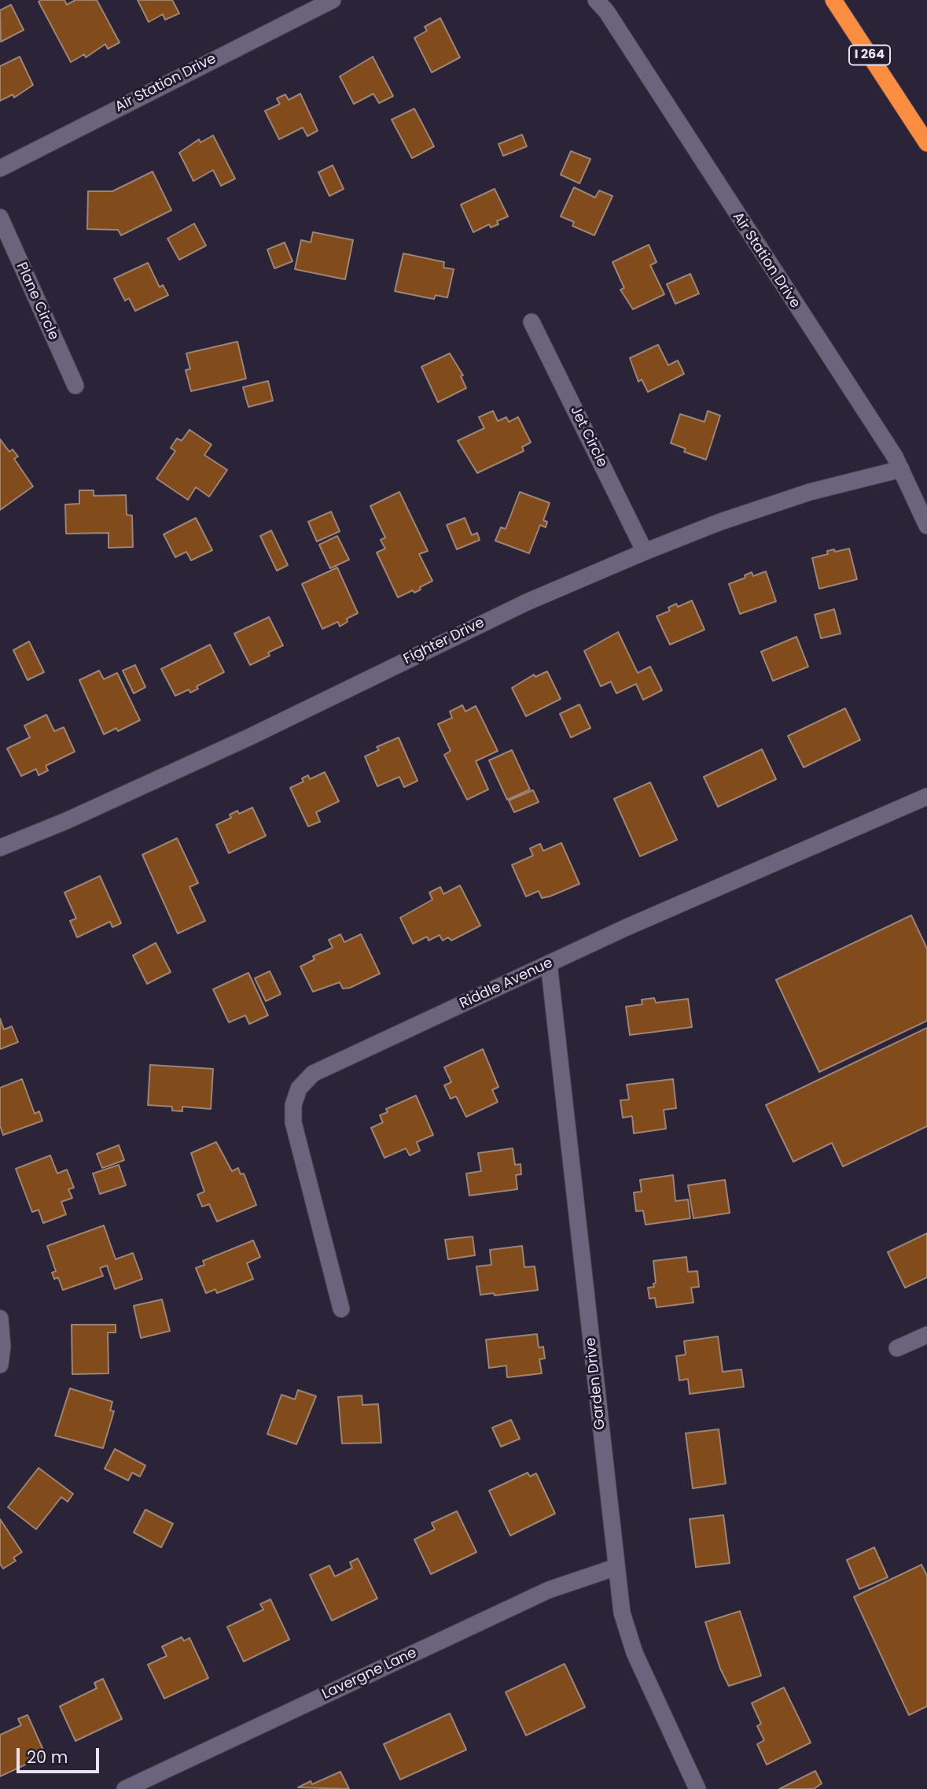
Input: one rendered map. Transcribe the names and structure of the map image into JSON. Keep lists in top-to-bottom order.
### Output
{
  "streets": {
    "highway": ["I 264"],
    "street": [
      "Air Station Drive",
      "Plane Circle",
      "Jet Circle",
      "Fighter Drive",
      "Riddle Avenue",
      "Garden Drive",
      "Lavergne Lane"
    ]
  },
  "crossings": [
    ["Air Station Drive", "Fighter Drive"],
    ["Jet Circle", "Fighter Drive"],
    ["Riddle Avenue", "Garden Drive"],
    ["Garden Drive", "Lavergne Lane"]
  ],
  "scale_bar": "20 m"
}
